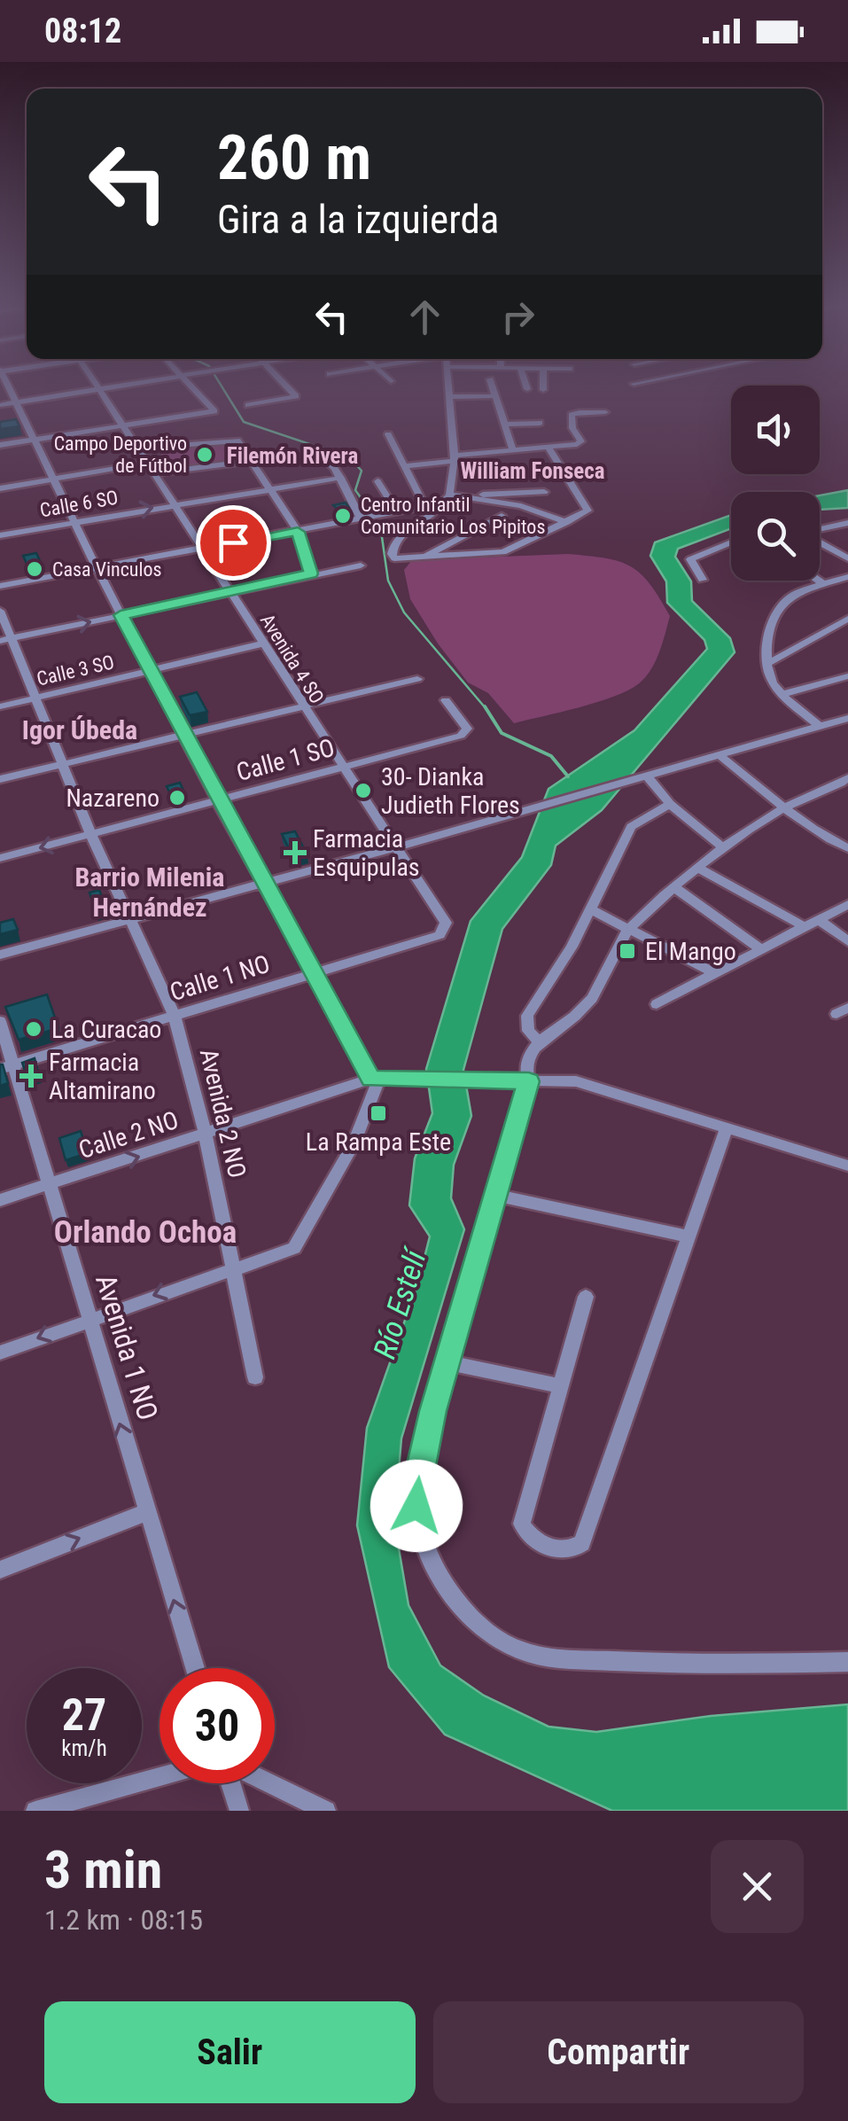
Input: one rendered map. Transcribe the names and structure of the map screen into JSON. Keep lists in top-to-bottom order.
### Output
{
  "streets": {
    "street": [
      "Calle 6 SO",
      "Avenida 4 SO",
      "Calle 3 SO",
      "Calle 1 SO",
      "Calle 1 NO",
      "Avenida 2 NO",
      "Calle 2 NO",
      "Avenida 1 NO"
    ]
  },
  "crossings": [
    ["Calle 6 SO", "Avenida 4 SO"],
    ["Avenida 4 SO", "Calle 3 SO"],
    ["Avenida 4 SO", "Calle 1 SO"],
    ["Avenida 4 SO", "Calle 1 NO"],
    ["Calle 3 SO", "Avenida 2 NO"],
    ["Calle 1 SO", "Avenida 2 NO"],
    ["Calle 1 NO", "Avenida 2 NO"],
    ["Calle 1 NO", "Avenida 1 NO"],
    ["Avenida 2 NO", "Calle 2 NO"],
    ["Calle 2 NO", "Avenida 1 NO"]
  ],
  "one_way": ["Avenida 1 NO"],
  "districts": [
    "Filemón Rivera",
    "William Fonseca",
    "Igor Úbeda",
    "Barrio Milenia Hernández",
    "Orlando Ochoa"
  ],
  "water": ["Río Estelí"],
  "places": {
    "other": [
      "Campo Deportivo de Fútbol",
      "Centro Infantil Comunitario Los Pipitos",
      "Casa Vinculos",
      "30- Dianka Judieth Flores",
      "Nazareno",
      "La Curacao"
    ],
    "health": ["Farmacia Esquipulas", "Farmacia Altamirano"],
    "transit": ["El Mango", "La Rampa Este"]
  },
  "page": {
    "status": "08:12",
    "turn": ["260 m", "Gira a la izquierda"],
    "speed": "27 km/h",
    "limit": "30",
    "heading": ["3 min", "1.2 km · 08:15"],
    "buttons": ["Salir", "Compartir"]
  }
}
